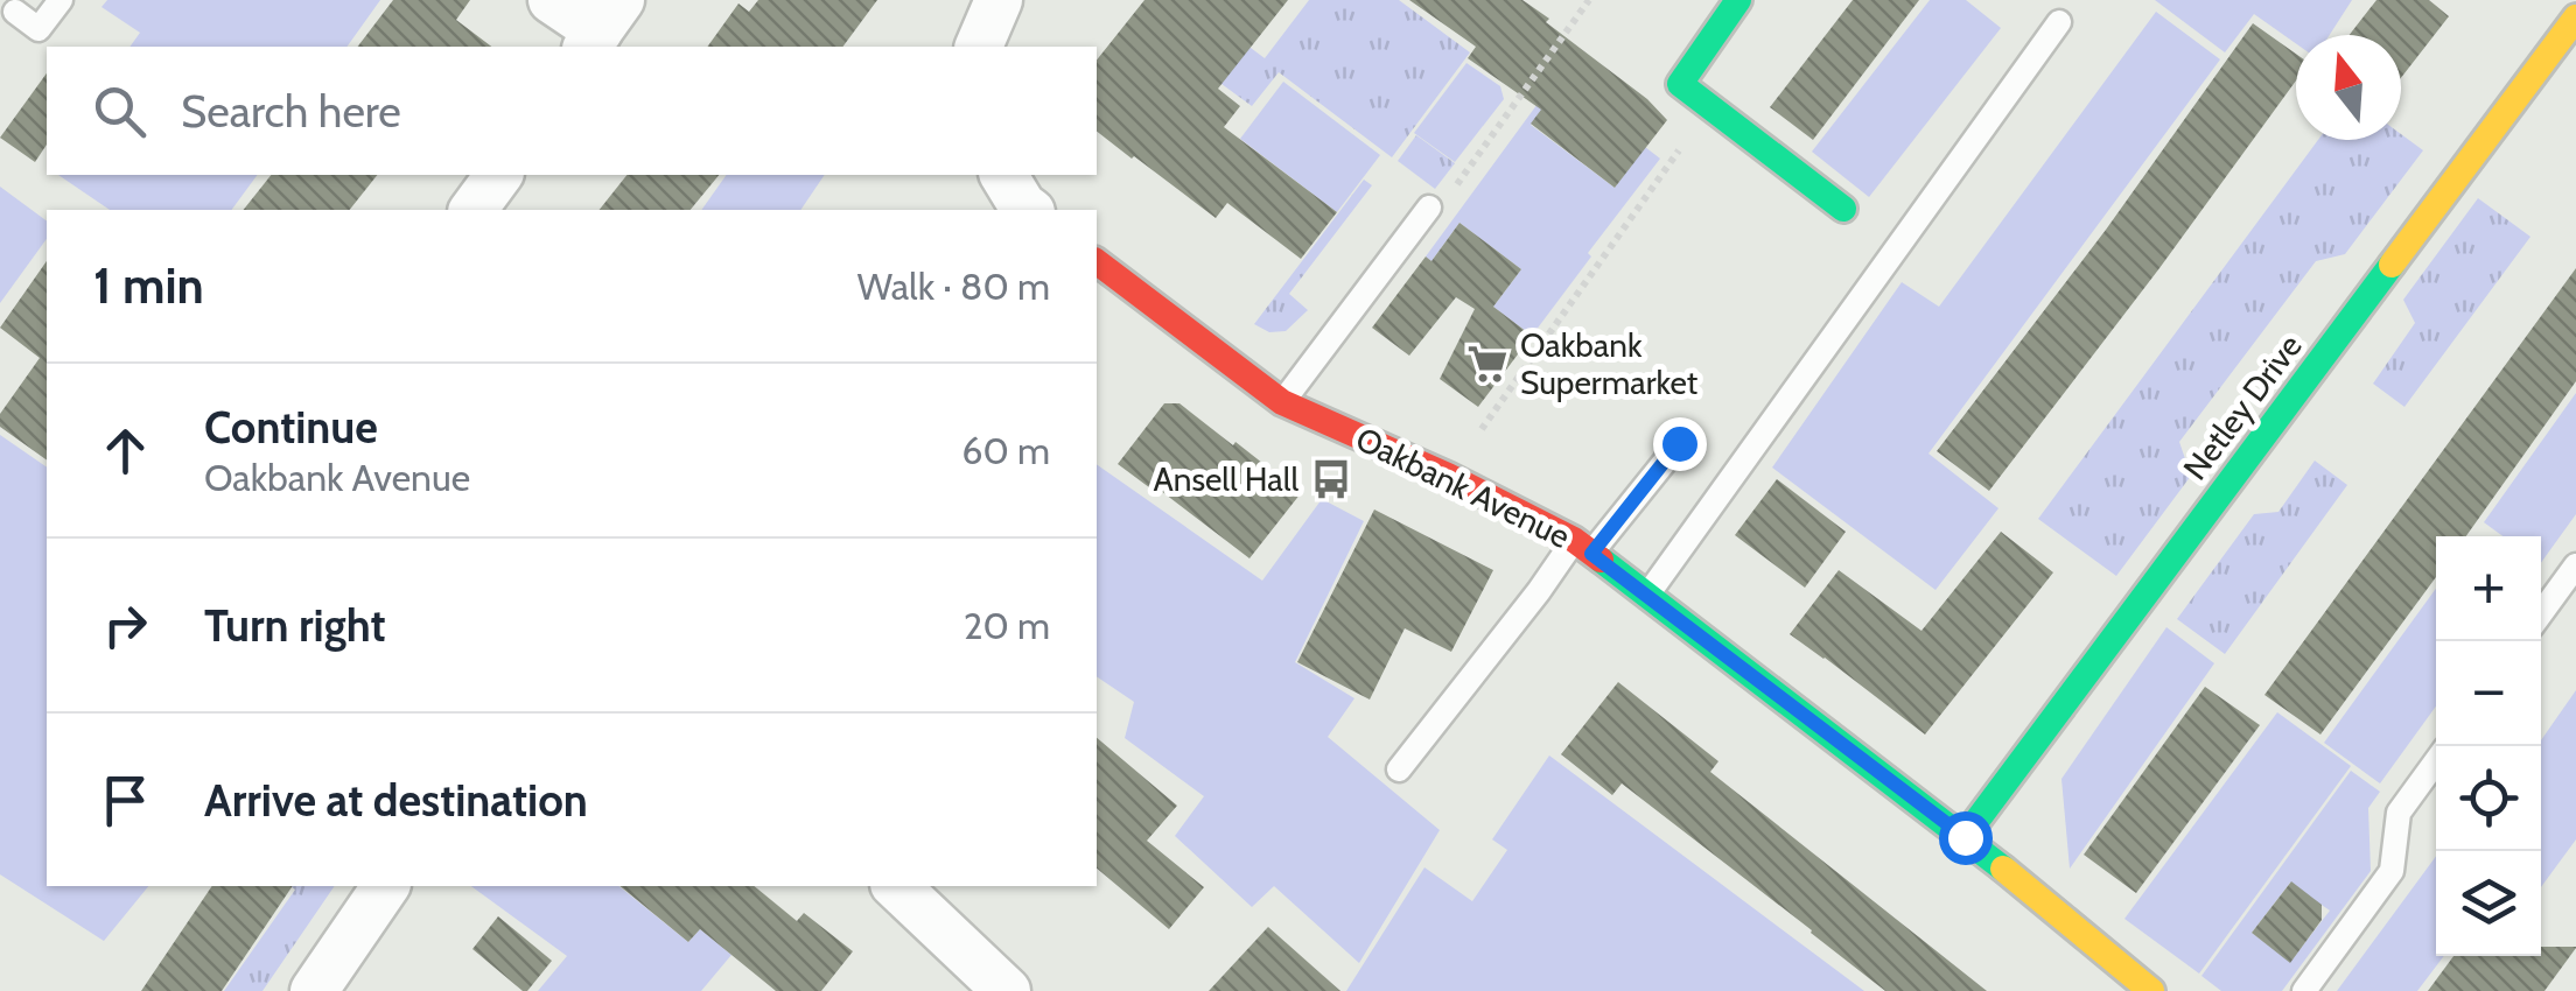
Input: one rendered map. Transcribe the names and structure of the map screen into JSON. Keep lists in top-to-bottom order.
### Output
{
  "streets": {
    "street": ["Netley Drive", "Oakbank Avenue"]
  },
  "crossings": [
    ["Netley Drive", "Oakbank Avenue"]
  ],
  "places": {
    "supermarket": ["Oakbank Supermarket"],
    "bus stop": ["Ansell Hall"]
  },
  "north": "top",
  "page": {
    "search": "Search here",
    "heading": ["1 min", "Walk · 80 m"],
    "list": [
      ["Continue", "Oakbank Avenue", "60 m"],
      ["Turn right", "20 m"],
      "Arrive at destination"
    ],
    "map_buttons": ["+", "−"]
  }
}
